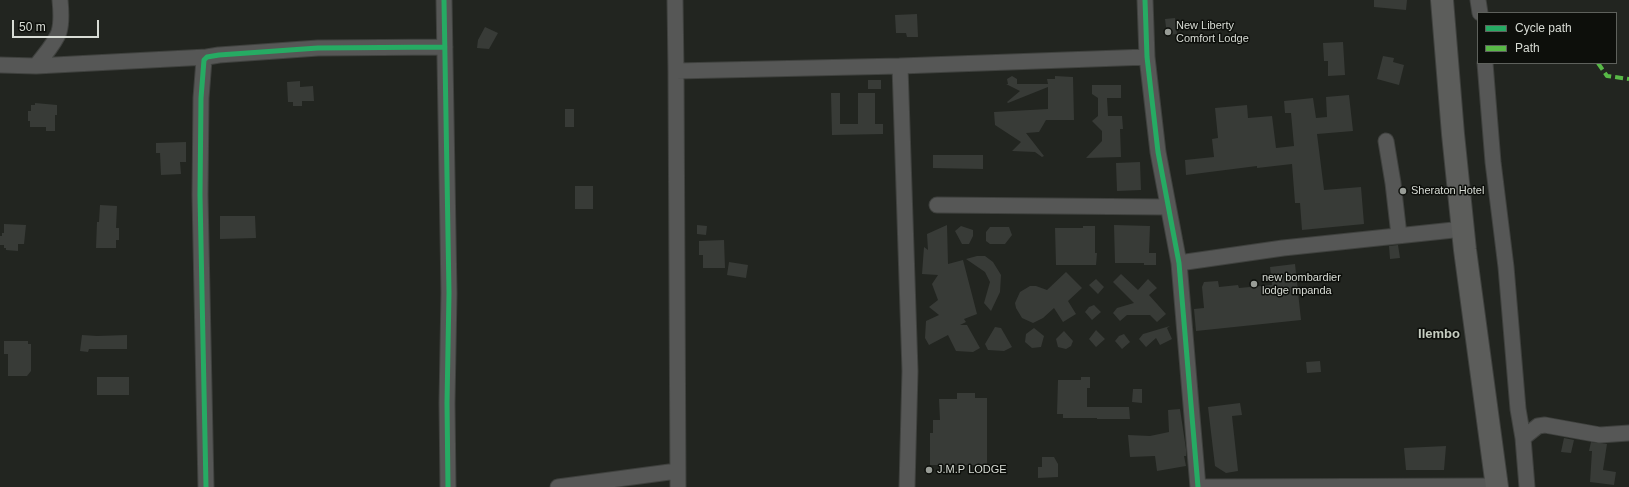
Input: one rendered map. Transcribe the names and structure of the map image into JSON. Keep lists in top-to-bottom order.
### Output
{
  "districts": ["Ilembo"],
  "places": [
    "New Liberty Comfort Lodge",
    "Sheraton Hotel",
    "new bombardier lodge mpanda",
    "J.M.P LODGE"
  ],
  "legend": ["Cycle path", "Path"],
  "scale_bar": "50 m"
}
